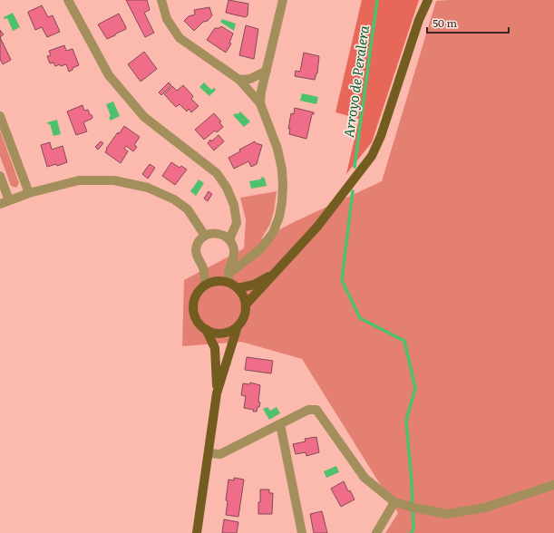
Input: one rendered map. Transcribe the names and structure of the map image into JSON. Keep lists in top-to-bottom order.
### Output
{
  "water": ["Arroyo de Peralera"],
  "scale_bar": "50 m"
}
